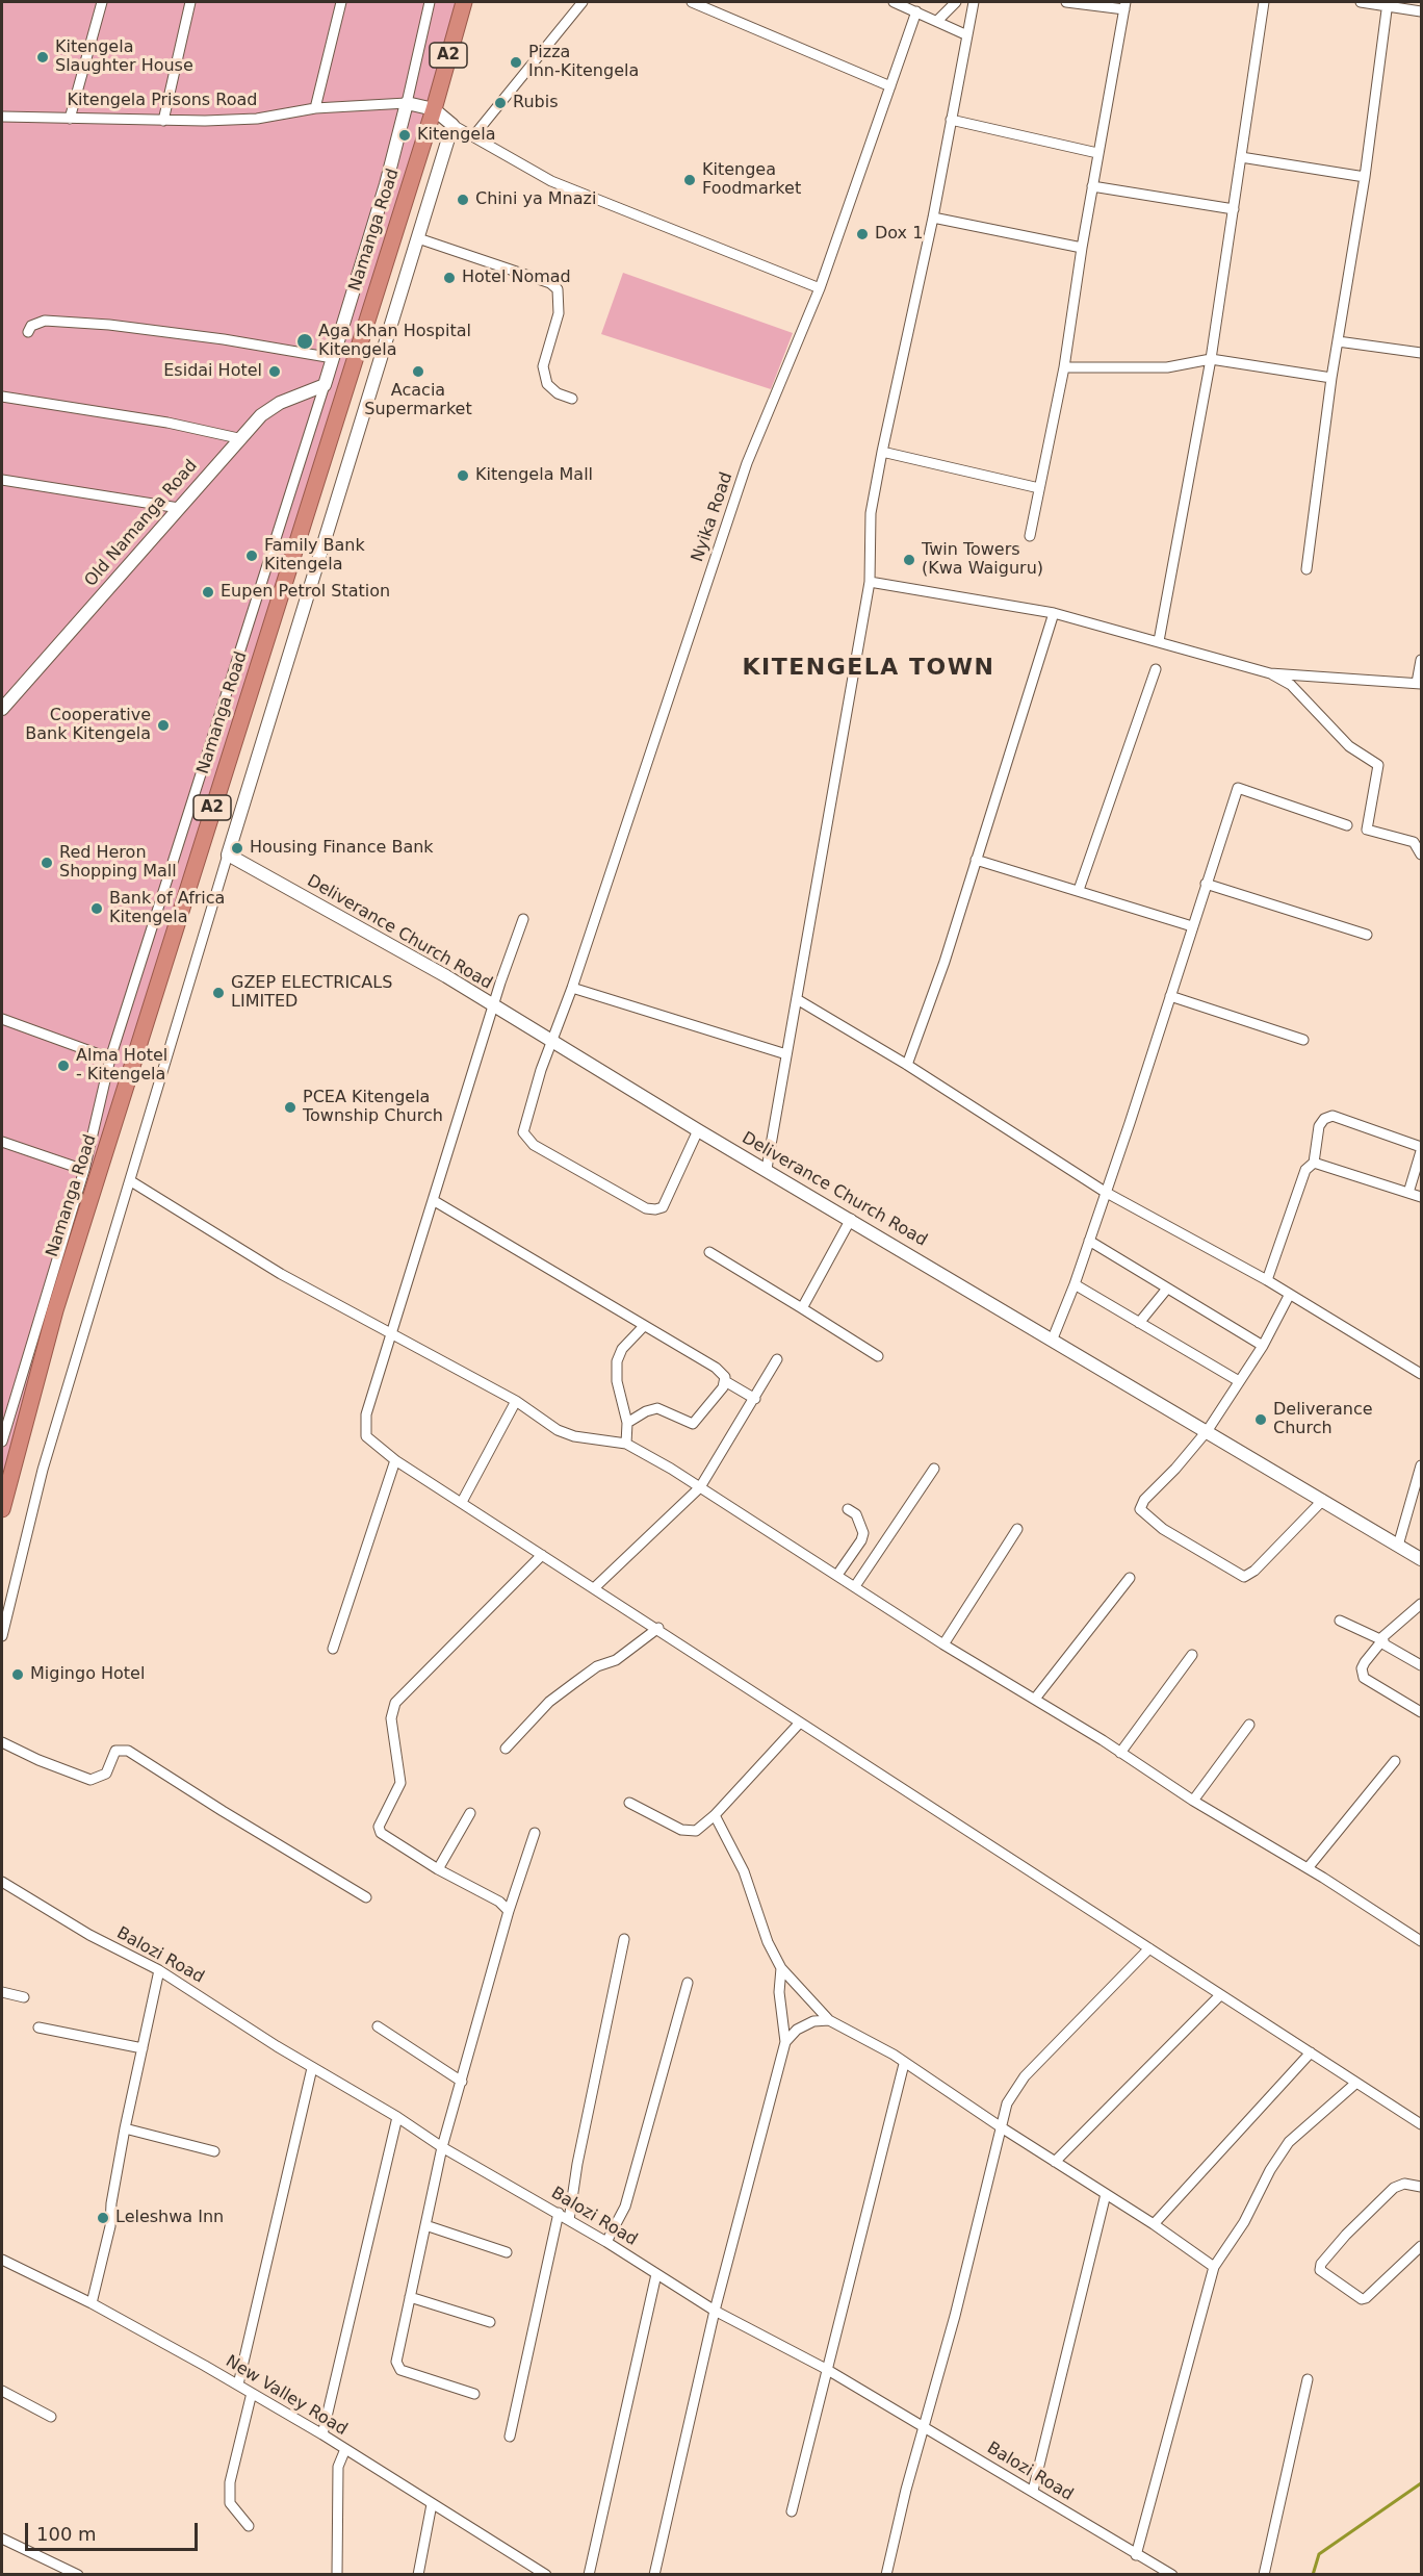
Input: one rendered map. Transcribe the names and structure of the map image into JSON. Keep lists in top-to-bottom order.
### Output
{
  "streets": {
    "highway": ["A2", "Namanga Road"],
    "street": [
      "Kitengela Prisons Road",
      "Nyika Road",
      "Old Namanga Road",
      "Deliverance Church Road",
      "Balozi Road",
      "New Valley Road"
    ]
  },
  "crossings": [
    ["Kitengela Prisons Road", "Namanga Road"],
    ["Nyika Road", "Deliverance Church Road"]
  ],
  "districts": ["KITENGELA TOWN"],
  "places": [
    "Kitengela Slaughter House",
    "Pizza Inn-Kitengela",
    "Rubis",
    "Kitengela",
    "Kitengea Foodmarket",
    "Chini ya Mnazi",
    "Dox 1",
    "Hotel Nomad",
    "Aga Khan Hospital Kitengela",
    "Esidai Hotel",
    "Acacia Supermarket",
    "Kitengela Mall",
    "Family Bank Kitengela",
    "Twin Towers (Kwa Waiguru)",
    "Eupen Petrol Station",
    "Cooperative Bank Kitengela",
    "Housing Finance Bank",
    "Red Heron Shopping Mall",
    "Bank of Africa Kitengela",
    "GZEP ELECTRICALS LIMITED",
    "Alma Hotel - Kitengela",
    "PCEA Kitengela Township Church",
    "Deliverance Church",
    "Migingo Hotel",
    "Leleshwa Inn"
  ],
  "scale_bar": "100 m"
}
